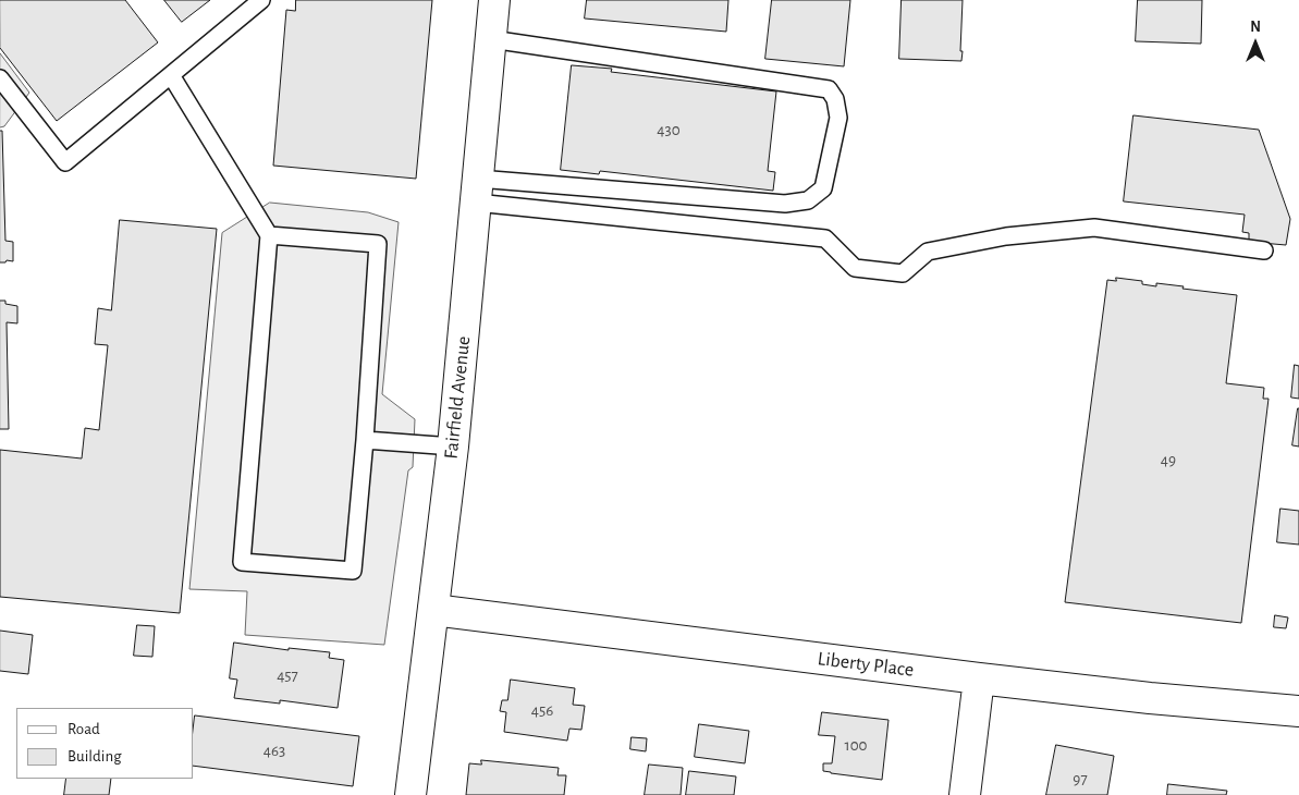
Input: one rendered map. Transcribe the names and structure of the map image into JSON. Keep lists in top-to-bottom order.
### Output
{
  "streets": {
    "street": ["Fairfield Avenue", "Liberty Place"]
  },
  "crossings": [
    ["Fairfield Avenue", "Liberty Place"]
  ],
  "house_numbers": [
    "430",
    "49",
    "457",
    "456",
    "100",
    "463",
    "97"
  ],
  "legend": ["Road", "Building"],
  "north": "top"
}
